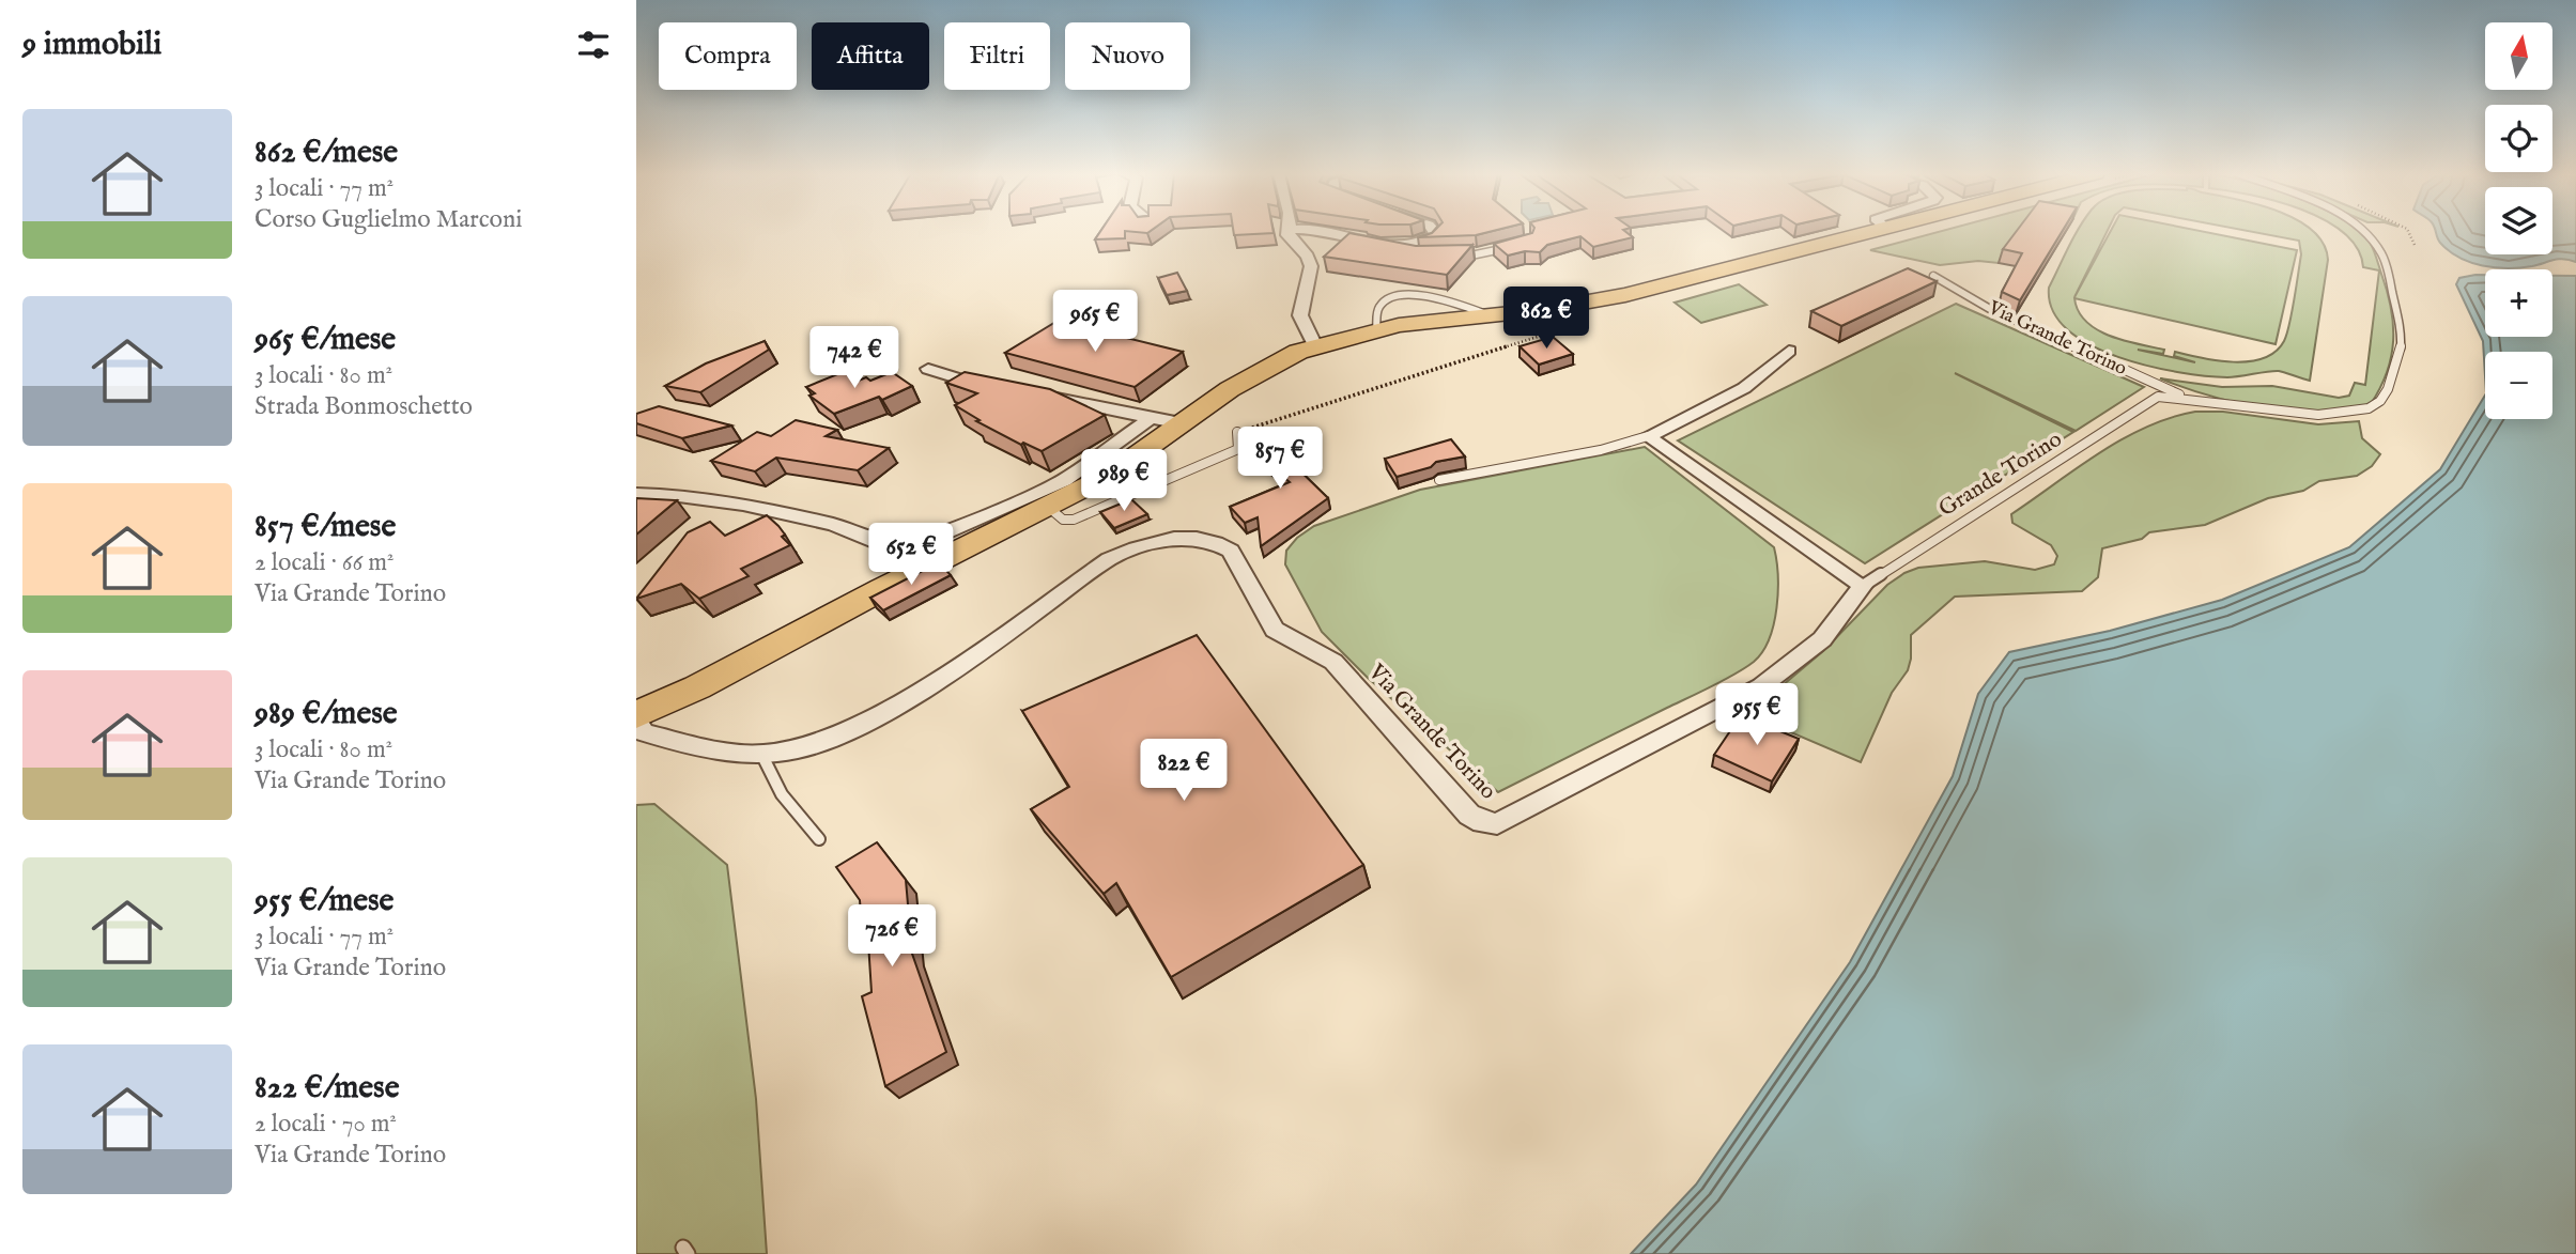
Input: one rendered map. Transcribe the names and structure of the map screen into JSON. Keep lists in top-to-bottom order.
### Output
{
  "streets": {
    "street": ["Via Grande Torino"],
    "lane": ["Grande Torino"]
  },
  "crossings": [
    ["Via Grande Torino", "Grande Torino"]
  ],
  "north": "top",
  "page": {
    "heading": "9 immobili",
    "map_buttons": ["+", "−"],
    "chip": [
      "Compra",
      "Affitta",
      "Filtri",
      "Nuovo"
    ],
    "list": [
      {
        "name": "862 €/mese",
        "note": "3 locali · 77 m² · Corso Guglielmo Marconi"
      },
      {
        "name": "965 €/mese",
        "note": "3 locali · 80 m² · Strada Bonmoschetto"
      },
      {
        "name": "857 €/mese",
        "note": "2 locali · 66 m² · Via Grande Torino"
      },
      {
        "name": "989 €/mese",
        "note": "3 locali · 80 m² · Via Grande Torino"
      },
      {
        "name": "955 €/mese",
        "note": "3 locali · 77 m² · Via Grande Torino"
      },
      {
        "name": "822 €/mese",
        "note": "2 locali · 70 m² · Via Grande Torino"
      }
    ],
    "price": [
      "862 €",
      "965 €",
      "742 €",
      "857 €",
      "989 €",
      "652 €",
      "955 €",
      "822 €",
      "726 €"
    ]
  }
}
